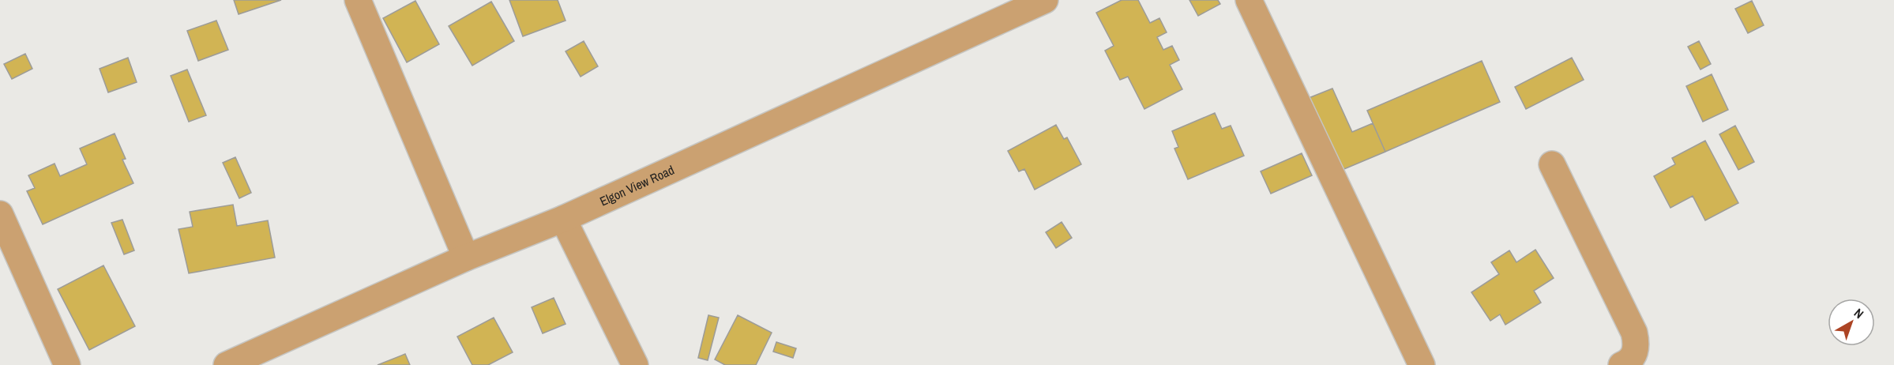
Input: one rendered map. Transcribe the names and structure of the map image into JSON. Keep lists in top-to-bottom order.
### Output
{
  "streets": {
    "street": ["Elgon View Road"]
  },
  "north": "top right"
}
